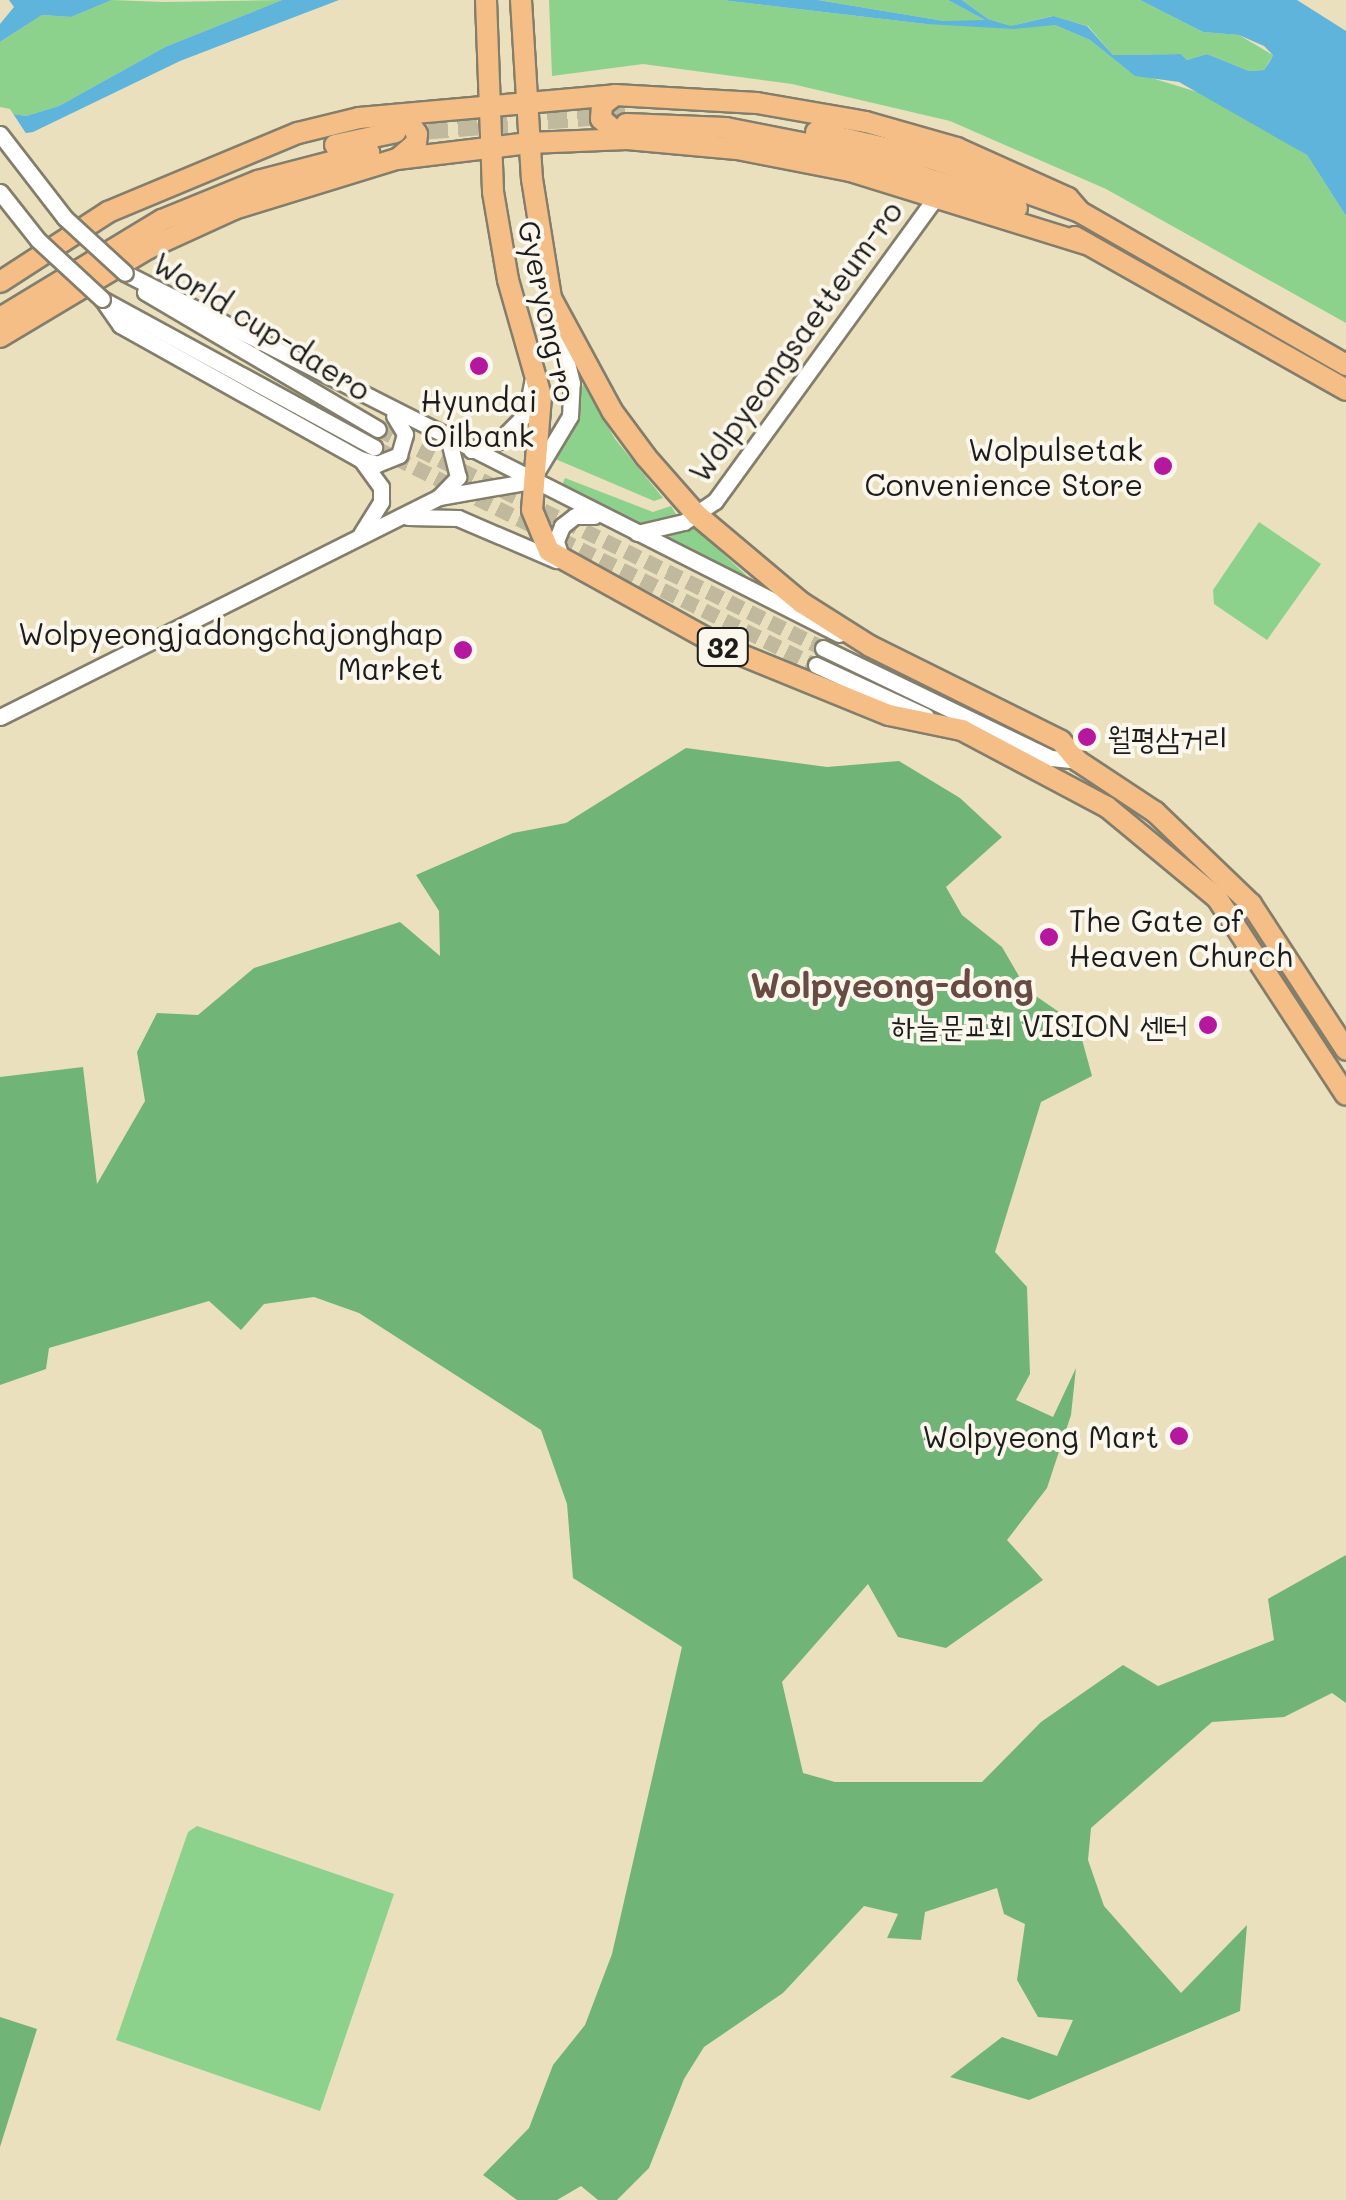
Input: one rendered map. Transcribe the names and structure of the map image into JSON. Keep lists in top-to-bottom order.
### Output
{
  "streets": {
    "main road": ["Gyeryong-ro", "32"],
    "street": ["World cup-daero", "Wolpyeongsaetteum-ro"]
  },
  "crossings": [
    ["Gyeryong-ro", "Wolpyeongsaetteum-ro"],
    ["Gyeryong-ro", "32"]
  ],
  "districts": ["Wolpyeong-dong"],
  "places": [
    "Hyundai Oilbank",
    "Wolpulsetak Convenience Store",
    "Wolpyeongjadongchajonghap Market",
    "월평삼거리",
    "The Gate of Heaven Church",
    "하늘문교회 VISION 센터",
    "Wolpyeong Mart"
  ]
}
